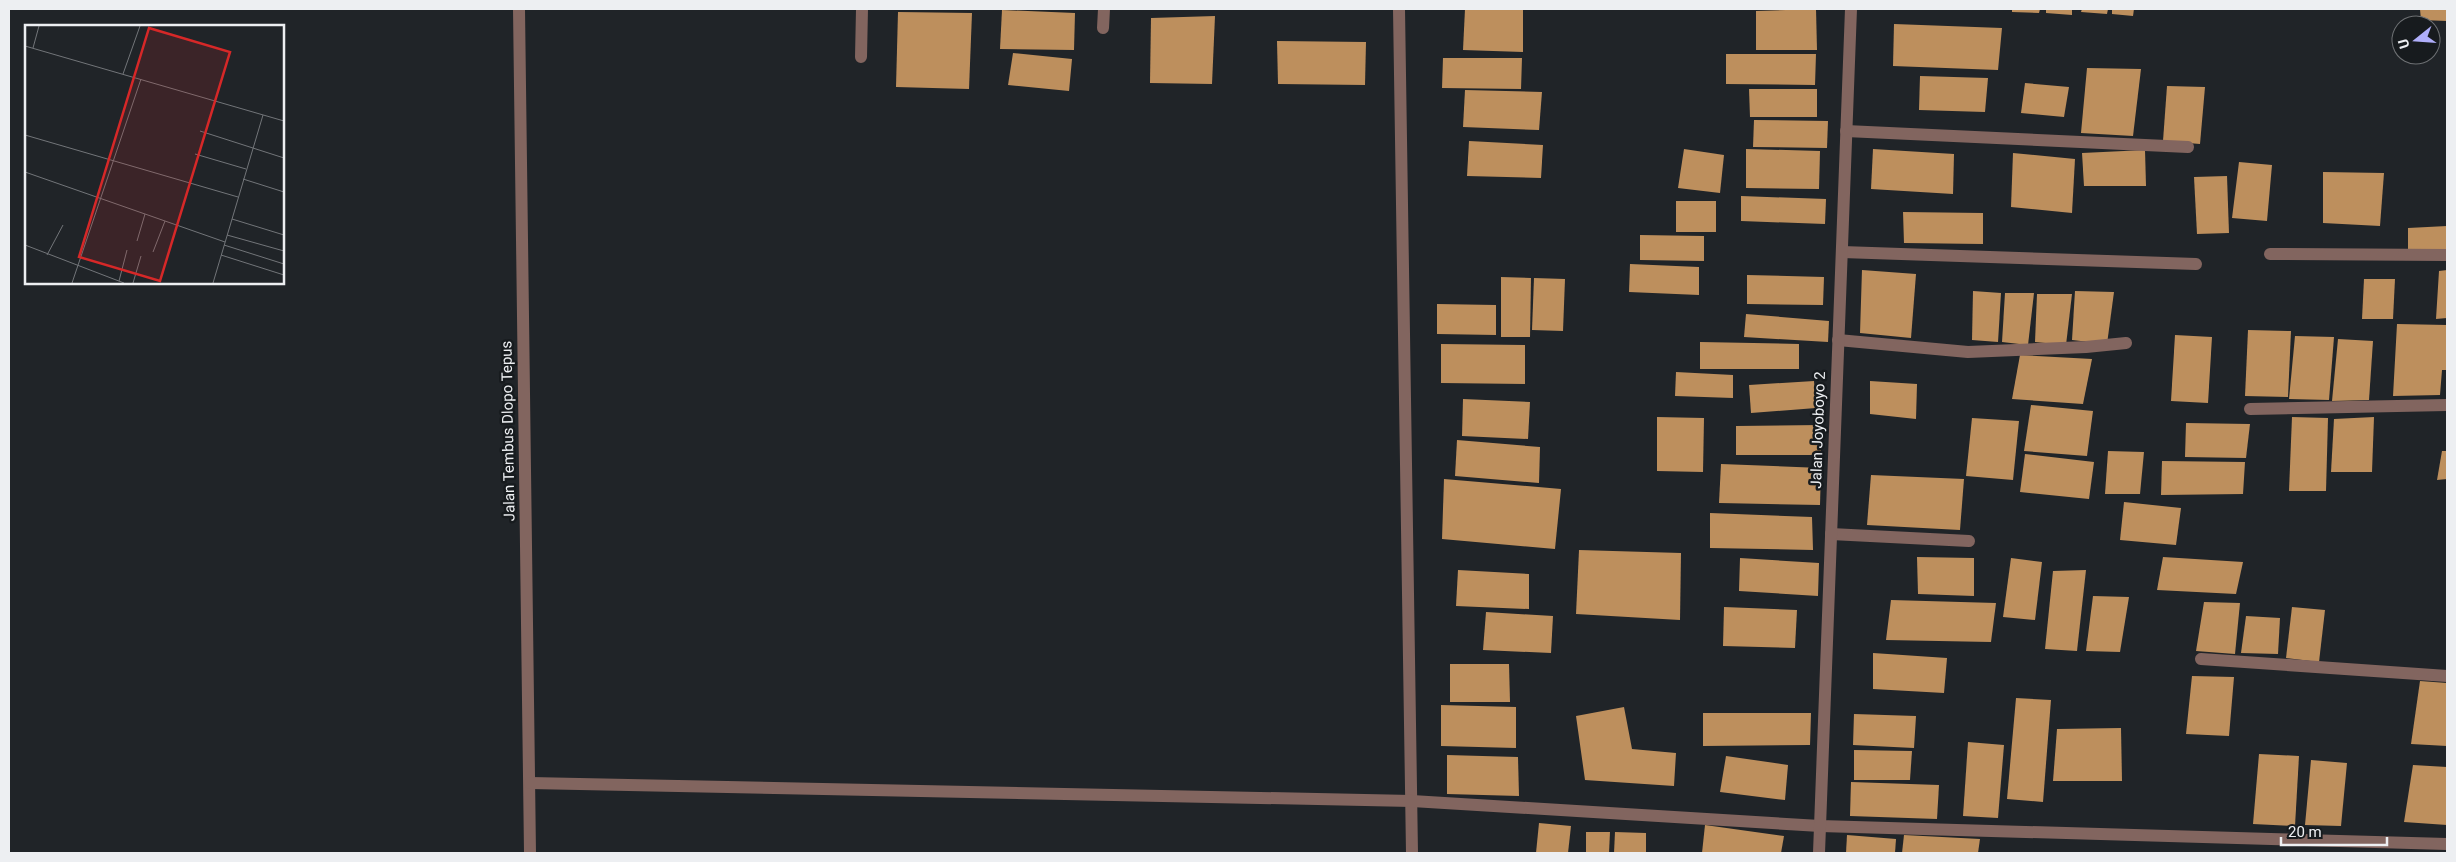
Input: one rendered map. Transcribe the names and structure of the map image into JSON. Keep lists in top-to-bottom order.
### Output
{
  "streets": {
    "street": ["Jalan Joyoboyo 2", "Jalan Tembus Dlopo Tepus"]
  },
  "scale_bar": "20 m",
  "north": "left"
}
